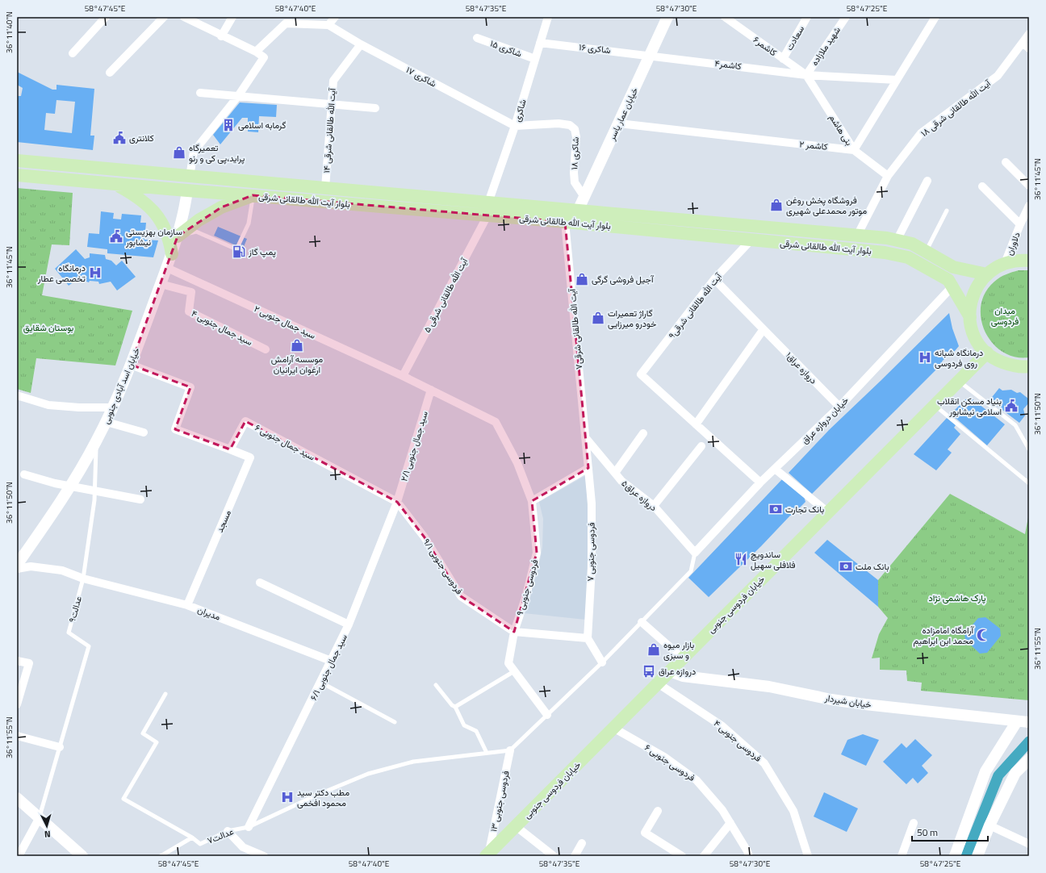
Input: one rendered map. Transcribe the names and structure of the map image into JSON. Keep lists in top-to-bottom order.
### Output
{
  "streets": {
    "main road": ["بلوار آیت الله طالقانی شرقی", "خیابان فردوسی جنوبی"],
    "street": [
      "سعادت",
      "کاشمر۶",
      "شهید ملازاده",
      "شاکری ۱۵",
      "شاکری ۱۶",
      "کاشمر۴",
      "شاکری ۱۷",
      "آیت الله طالقانی شرقی ۱۸",
      "شاکری",
      "خیابان عمار یاسر",
      "بنی هاشم",
      "آیت الله طالقانی شرقی ۱۴",
      "کاشمر ۲",
      "شاکری ۱۸",
      "دلاوران",
      "آیت الله طالقانی شرقی ۵",
      "آیت الله طالقانی شرقی۹",
      "سید جمال جنوبی ۲",
      "سید جمال جنوبی ۴",
      "آیت الله طالقانی شرقی۷",
      "دروازه عراق۱",
      "خیابان اسد آبادی جنوبی",
      "خیابان دروازه عراق",
      "سید جمال جنوبی ۶",
      "سید جمال جنوبی ۲/۱",
      "دروازه عراق۵",
      "مسجد",
      "فردوسی جنوبی ۷",
      "فردوسی جنوبی ۹/۱",
      "فردوسی جنوبی ۹",
      "مدیران",
      "سید جمال جنوبی ۶/۱",
      "خیابان شیردار",
      "فردوسی جنوبی ۴",
      "فردوسی جنوبی ۶",
      "فردوسی جنوبی ۱۳"
    ],
    "lane": ["عدالت۹", "عدالت۷"]
  },
  "crossings": [
    ["سعادت", "کاشمر۶"],
    ["کاشمر۶", "شهید ملازاده"],
    ["کاشمر۶", "کاشمر۴"],
    ["کاشمر۶", "بنی هاشم"],
    ["شهید ملازاده", "کاشمر۴"],
    ["شهید ملازاده", "بنی هاشم"],
    ["شاکری ۱۵", "شاکری"],
    ["شاکری ۱۶", "کاشمر۴"],
    ["شاکری ۱۶", "شاکری"],
    ["شاکری ۱۶", "خیابان عمار یاسر"],
    ["کاشمر۴", "خیابان عمار یاسر"],
    ["کاشمر۴", "بنی هاشم"],
    ["شاکری ۱۷", "شاکری"],
    ["شاکری ۱۷", "آیت الله طالقانی شرقی ۱۴"],
    ["شاکری ۱۷", "شاکری ۱۸"],
    ["آیت الله طالقانی شرقی ۱۸", "بنی هاشم"],
    ["آیت الله طالقانی شرقی ۱۸", "بلوار آیت الله طالقانی شرقی"],
    ["شاکری", "شاکری ۱۸"],
    ["شاکری", "بلوار آیت الله طالقانی شرقی"],
    ["شاکری", "آیت الله طالقانی شرقی ۵"],
    ["خیابان عمار یاسر", "کاشمر ۲"],
    ["خیابان عمار یاسر", "شاکری ۱۸"],
    ["خیابان عمار یاسر", "بلوار آیت الله طالقانی شرقی"],
    ["بنی هاشم", "کاشمر ۲"],
    ["آیت الله طالقانی شرقی ۱۴", "بلوار آیت الله طالقانی شرقی"],
    ["بلوار آیت الله طالقانی شرقی", "آیت الله طالقانی شرقی ۵"],
    ["بلوار آیت الله طالقانی شرقی", "آیت الله طالقانی شرقی۹"],
    ["بلوار آیت الله طالقانی شرقی", "آیت الله طالقانی شرقی۷"],
    ["بلوار آیت الله طالقانی شرقی", "خیابان اسد آبادی جنوبی"],
    ["بلوار آیت الله طالقانی شرقی", "خیابان دروازه عراق"],
    ["آیت الله طالقانی شرقی ۵", "سید جمال جنوبی ۲"],
    ["آیت الله طالقانی شرقی ۵", "فردوسی جنوبی ۹"],
    ["آیت الله طالقانی شرقی۹", "دروازه عراق۱"],
    ["سید جمال جنوبی ۲", "خیابان اسد آبادی جنوبی"],
    ["سید جمال جنوبی ۲", "فردوسی جنوبی ۹"],
    ["سید جمال جنوبی ۴", "خیابان اسد آبادی جنوبی"],
    ["آیت الله طالقانی شرقی۷", "دروازه عراق۵"],
    ["آیت الله طالقانی شرقی۷", "فردوسی جنوبی ۷"],
    ["دروازه عراق۱", "خیابان دروازه عراق"],
    ["خیابان اسد آبادی جنوبی", "عدالت۹"],
    ["خیابان دروازه عراق", "دروازه عراق۵"],
    ["سید جمال جنوبی ۶", "سید جمال جنوبی ۲/۱"],
    ["سید جمال جنوبی ۶", "مسجد"],
    ["سید جمال جنوبی ۶", "فردوسی جنوبی ۹/۱"],
    ["سید جمال جنوبی ۶", "سید جمال جنوبی ۶/۱"],
    ["سید جمال جنوبی ۲/۱", "فردوسی جنوبی ۹/۱"],
    ["سید جمال جنوبی ۲/۱", "فردوسی جنوبی ۹"],
    ["سید جمال جنوبی ۲/۱", "سید جمال جنوبی ۶/۱"],
    ["دروازه عراق۵", "فردوسی جنوبی ۷"],
    ["مسجد", "مدیران"],
    ["فردوسی جنوبی ۹/۱", "فردوسی جنوبی ۹"],
    ["فردوسی جنوبی ۹/۱", "سید جمال جنوبی ۶/۱"],
    ["خیابان فردوسی جنوبی", "خیابان شیردار"],
    ["خیابان فردوسی جنوبی", "فردوسی جنوبی ۴"],
    ["خیابان فردوسی جنوبی", "فردوسی جنوبی ۶"],
    ["خیابان فردوسی جنوبی", "فردوسی جنوبی ۱۳"],
    ["عدالت۹", "مدیران"],
    ["مدیران", "سید جمال جنوبی ۶/۱"],
    ["سید جمال جنوبی ۶/۱", "عدالت۷"],
    ["فردوسی جنوبی ۱۳", "عدالت۷"]
  ],
  "parks": ["میدان فردوسی", "بوستان شقایق", "پارک هاشمی نژاد"],
  "places": {
    "building": ["گرمابه اسلامی"],
    "public building": ["کلانتری", "سازمان بهزیستی نیشابور", "بنیاد مسکن انقلاب اسلامی نیشابور"],
    "shop": [
      "تعمیرگاه پراید،پی کی و رنو",
      "فروشگاه پخش روغن موتور محمدعلی شهیری",
      "آجیل فروشی گرگی",
      "گاراژ تعمیرات خودرو میرزایی",
      "موسسه آرامش ارغوان ایرانیان",
      "بازار میوه و سبزی"
    ],
    "fuel station": ["پمپ گاز"],
    "hospital": ["درمانگاه تخصصی عطار", "درمانگاه شبانه روی فردوسی", "مطب دکتر سید محمود افخمی"],
    "bank": ["بانک تجارت", "بانک ملت"],
    "restaurant": ["ساندویچ فلافلی سهیل"],
    "mosque": ["آرامگاه امامزاده محمد ابن ابراهیم"],
    "bus stop": ["دروازه عراق"]
  },
  "scale_bar": "50 m",
  "north": "bottom",
  "coordinates": [
    "58°47'45\"E",
    "58°47'40\"E",
    "58°47'35\"E",
    "58°47'30\"E",
    "58°47'25\"E",
    "36°11'40\"N",
    "36°11'45\"N",
    "36°11'50\"N",
    "36°11'55\"N"
  ]
}
